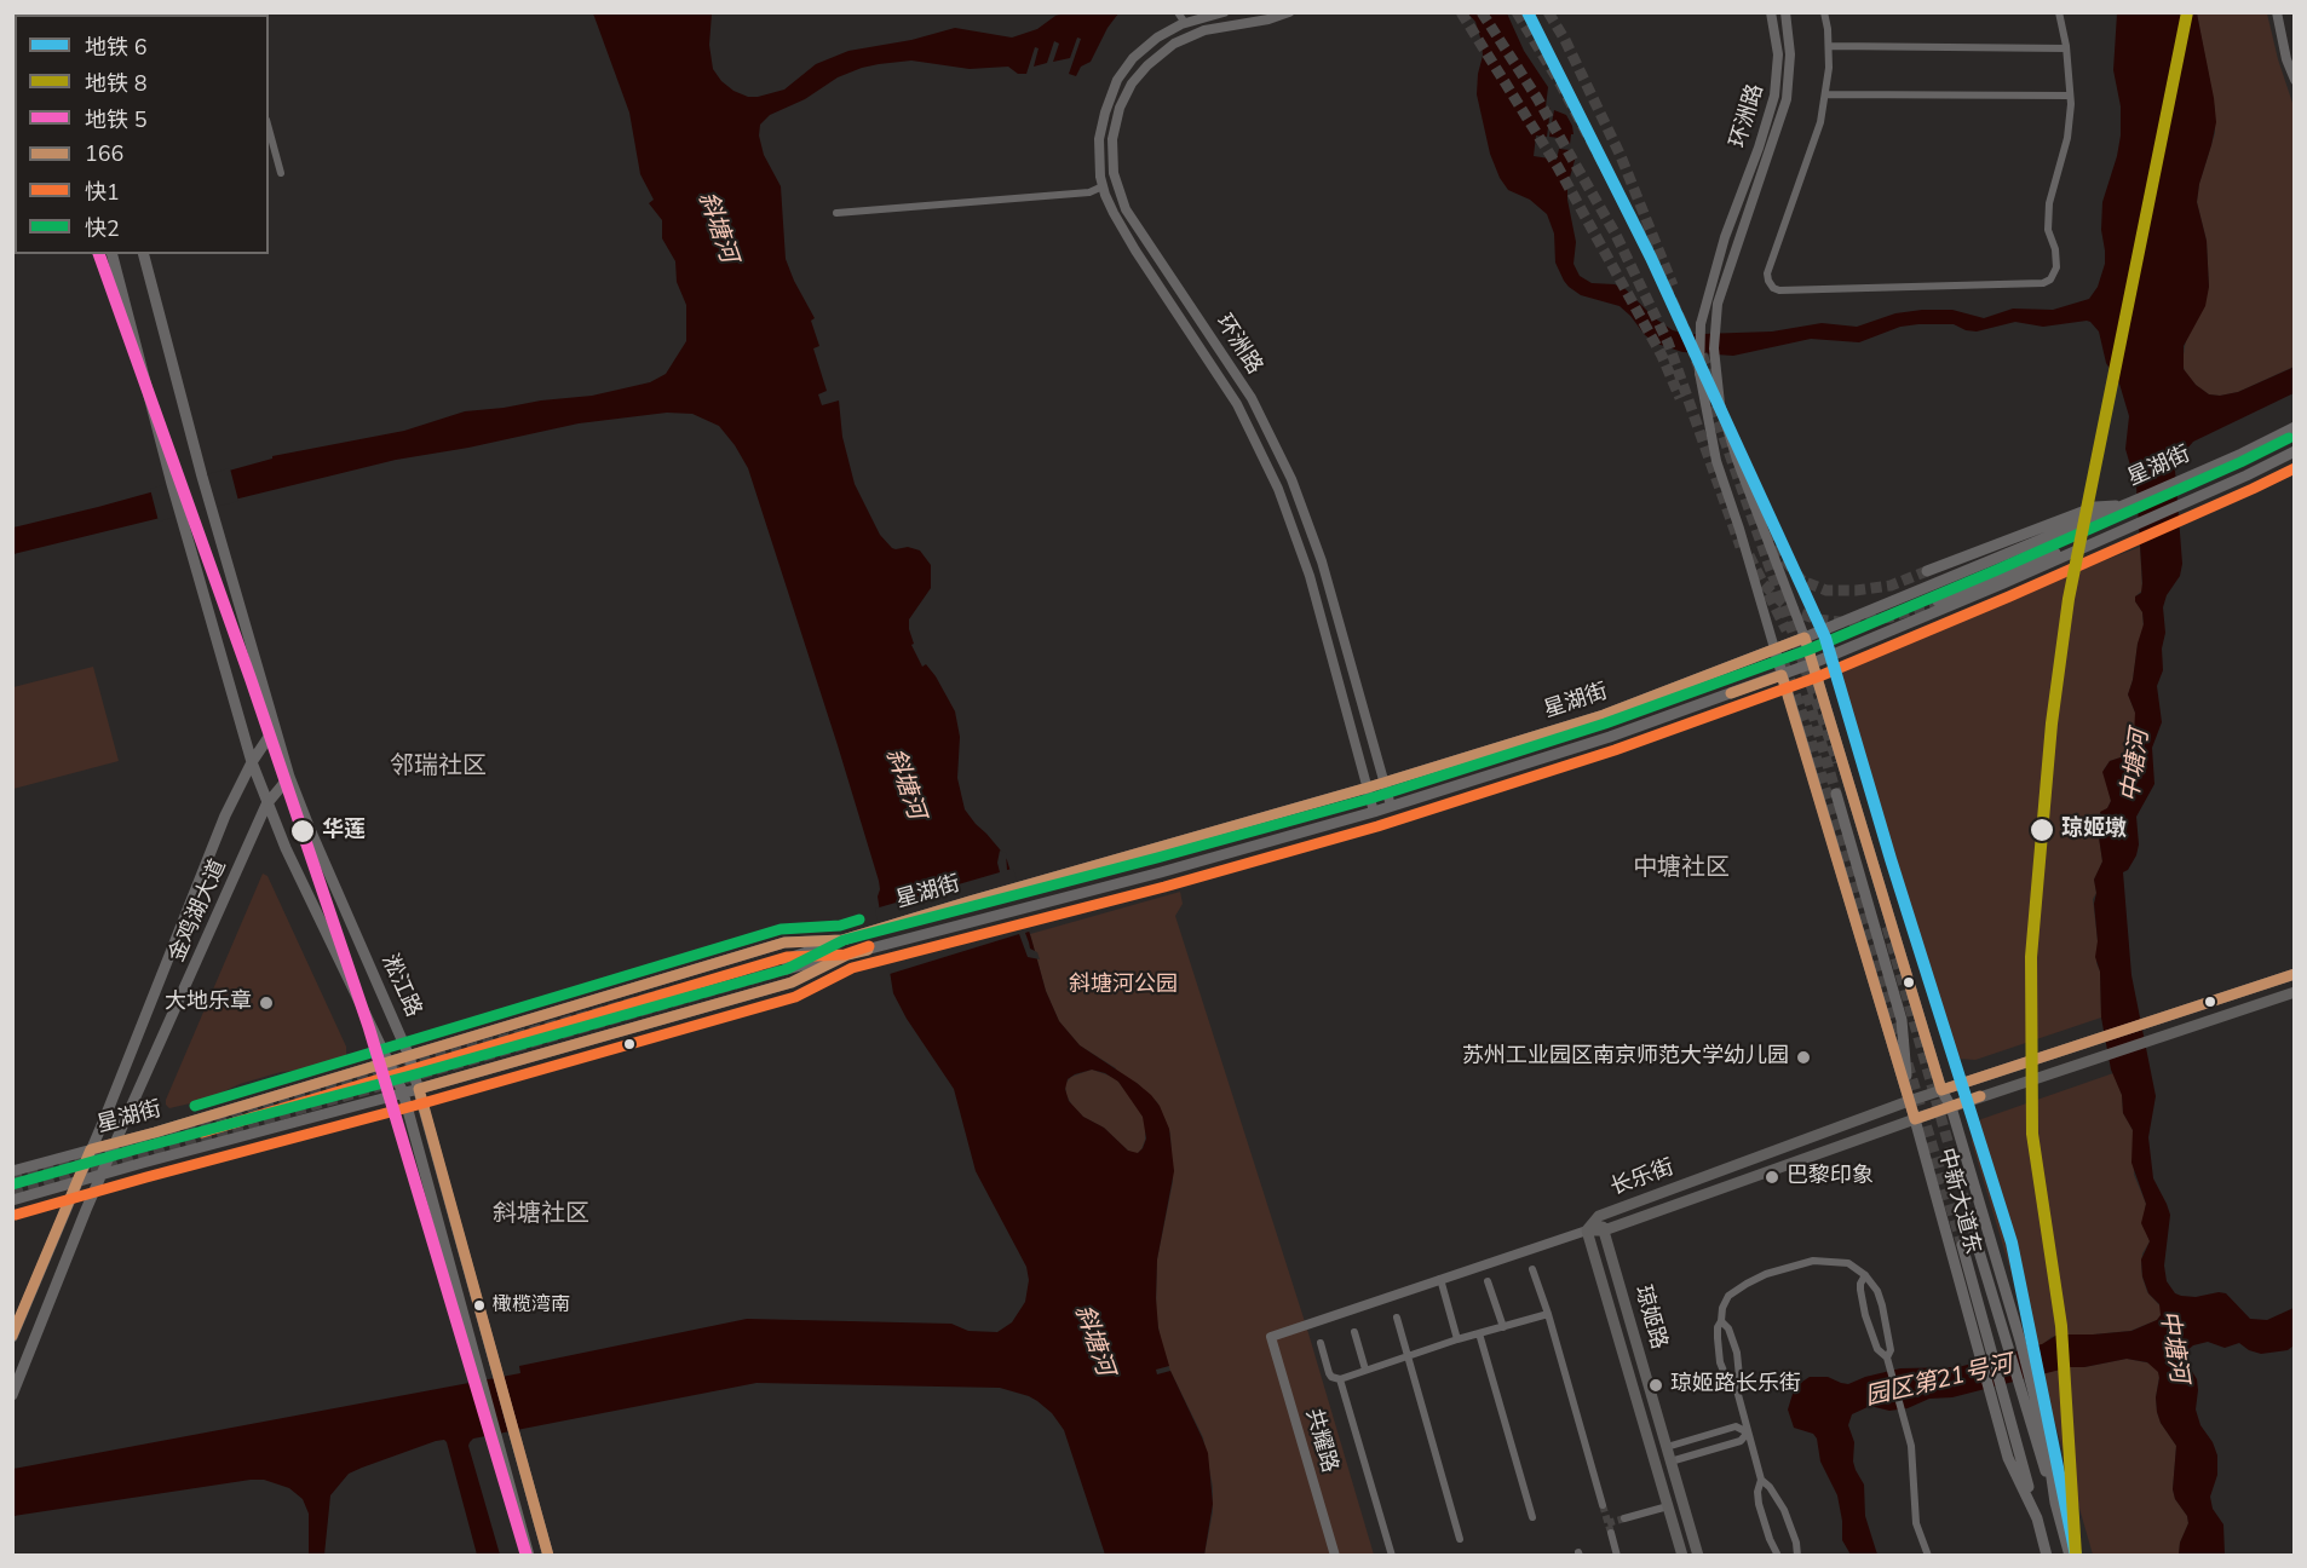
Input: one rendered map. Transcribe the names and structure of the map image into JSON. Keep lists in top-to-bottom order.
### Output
{
  "streets": {
    "main road": [
      "星湖街",
      "金鸡湖大道",
      "淞江路",
      "长乐街",
      "中新大道东",
      "琼姬路"
    ],
    "street": ["环洲路", "共耀路"]
  },
  "crossings": [
    ["环洲路", "星湖街"],
    ["环洲路", "中新大道东"],
    ["星湖街", "金鸡湖大道"],
    ["星湖街", "淞江路"],
    ["星湖街", "中新大道东"],
    ["金鸡湖大道", "淞江路"],
    ["长乐街", "中新大道东"],
    ["长乐街", "琼姬路"],
    ["长乐街", "共耀路"]
  ],
  "districts": ["邻瑞社区", "中塘社区", "斜塘社区"],
  "water": ["斜塘河", "中塘河", "园区第21号河"],
  "parks": ["斜塘河公园"],
  "places": [
    "琼姬墩",
    "华莲",
    "大地乐章",
    "苏州工业园区南京师范大学幼儿园",
    "巴黎印象",
    "橄榄湾南",
    "琼姬路长乐街"
  ],
  "lines": [
    "metro line 6",
    "metro line 8",
    "metro line 5",
    "transit line 快2",
    "transit line 快1",
    "transit line 166"
  ],
  "legend": [
    "地铁 6",
    "地铁 8",
    "地铁 5",
    "166",
    "快1",
    "快2"
  ]
}
